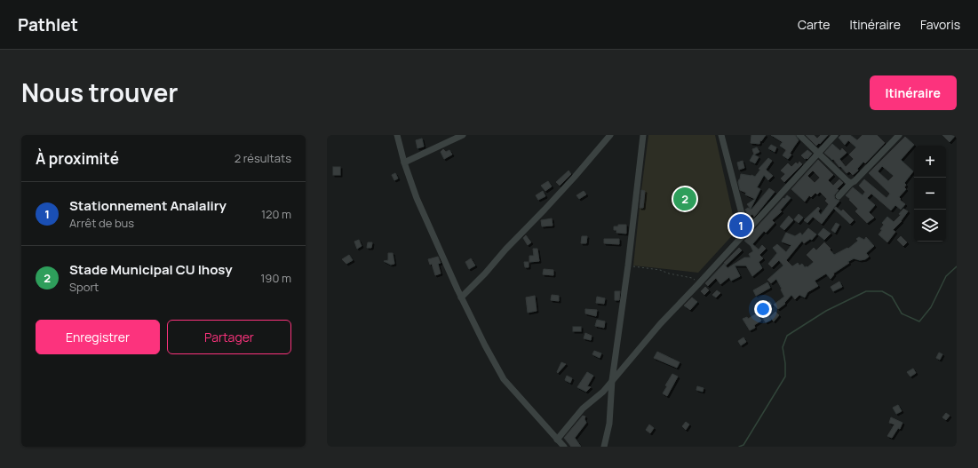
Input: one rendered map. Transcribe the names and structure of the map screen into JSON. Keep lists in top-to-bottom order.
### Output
{
  "page": {
    "header": "Pathlet",
    "nav": ["Carte", "Itinéraire", "Favoris"],
    "title": "Nous trouver",
    "buttons": [
      "Itinéraire",
      ["Enregistrer", "Partager"]
    ],
    "heading": ["À proximité", "2 résultats"],
    "map_buttons": ["+", "−"],
    "list": [
      {
        "mark": "1",
        "name": "Stationnement Analaliry",
        "note": "Arrêt de bus",
        "value": "120 m"
      },
      {
        "mark": "2",
        "name": "Stade Municipal CU Ihosy",
        "note": "Sport",
        "value": "190 m"
      }
    ],
    "pins": ["2", "1"]
  }
}
